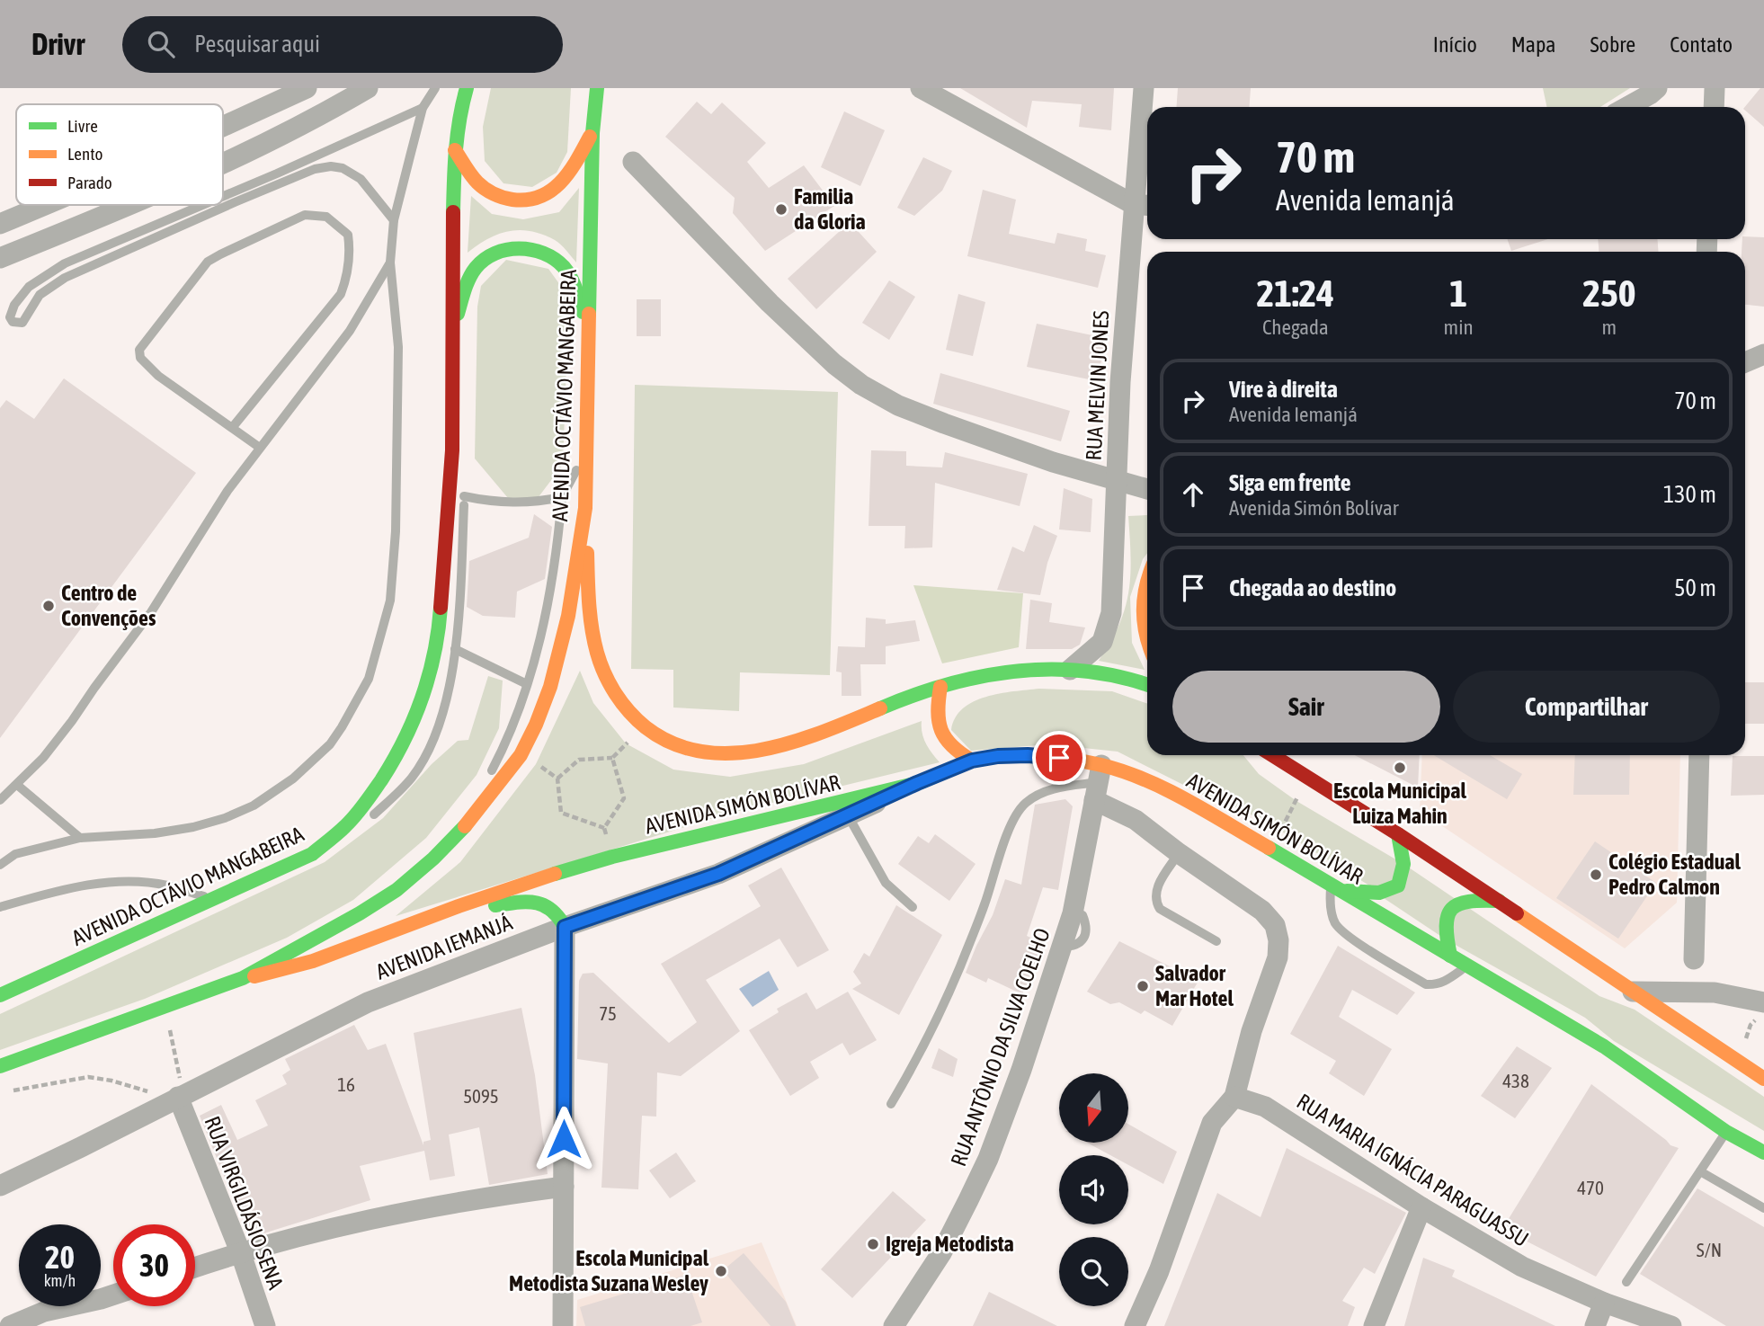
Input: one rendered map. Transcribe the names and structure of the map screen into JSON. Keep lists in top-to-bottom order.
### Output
{
  "streets": {
    "street": [
      "RUA MELVIN JONES",
      "AVENIDA OCTÁVIO MANGABEIRA",
      "AVENIDA SIMÓN BOLÍVAR",
      "AVENIDA IEMANJÁ",
      "RUA ANTÔNIO DA SILVA COELHO",
      "RUA MARIA IGNÁCIA PARAGUASSU",
      "RUA VIRGILDÁSIO SENA"
    ]
  },
  "crossings": [
    ["AVENIDA OCTÁVIO MANGABEIRA", "AVENIDA SIMÓN BOLÍVAR"],
    ["AVENIDA SIMÓN BOLÍVAR", "AVENIDA IEMANJÁ"],
    ["AVENIDA SIMÓN BOLÍVAR", "RUA ANTÔNIO DA SILVA COELHO"],
    ["AVENIDA IEMANJÁ", "RUA VIRGILDÁSIO SENA"]
  ],
  "places": [
    "Familia da Gloria",
    "Centro de Convenções",
    "Escola Municipal Luiza Mahin",
    "Colégio Estadual Pedro Calmon",
    "Salvador Mar Hotel",
    "Igreja Metodista",
    "Escola Municipal Metodista Suzana Wesley"
  ],
  "house_numbers": [
    "75",
    "438",
    "16",
    "5095",
    "470",
    "S/N"
  ],
  "legend": ["Livre", "Lento", "Parado"],
  "north": "bottom",
  "page": {
    "header": "Drivr",
    "search": "Pesquisar aqui",
    "nav": [
      "Início",
      "Mapa",
      "Sobre",
      "Contato"
    ],
    "turn": ["70 m", "Avenida Iemanjá"],
    "eta": [
      "21:24",
      "Chegada",
      "1",
      "min",
      "250",
      "m"
    ],
    "list": [
      {
        "name": "Vire à direita",
        "note": "Avenida Iemanjá",
        "value": "70 m"
      },
      {
        "name": "Siga em frente",
        "note": "Avenida Simón Bolívar",
        "value": "130 m"
      },
      {
        "name": "Chegada ao destino",
        "value": "50 m"
      }
    ],
    "buttons": ["Sair", "Compartilhar"],
    "speed": "20 km/h",
    "limit": "30"
  }
}
